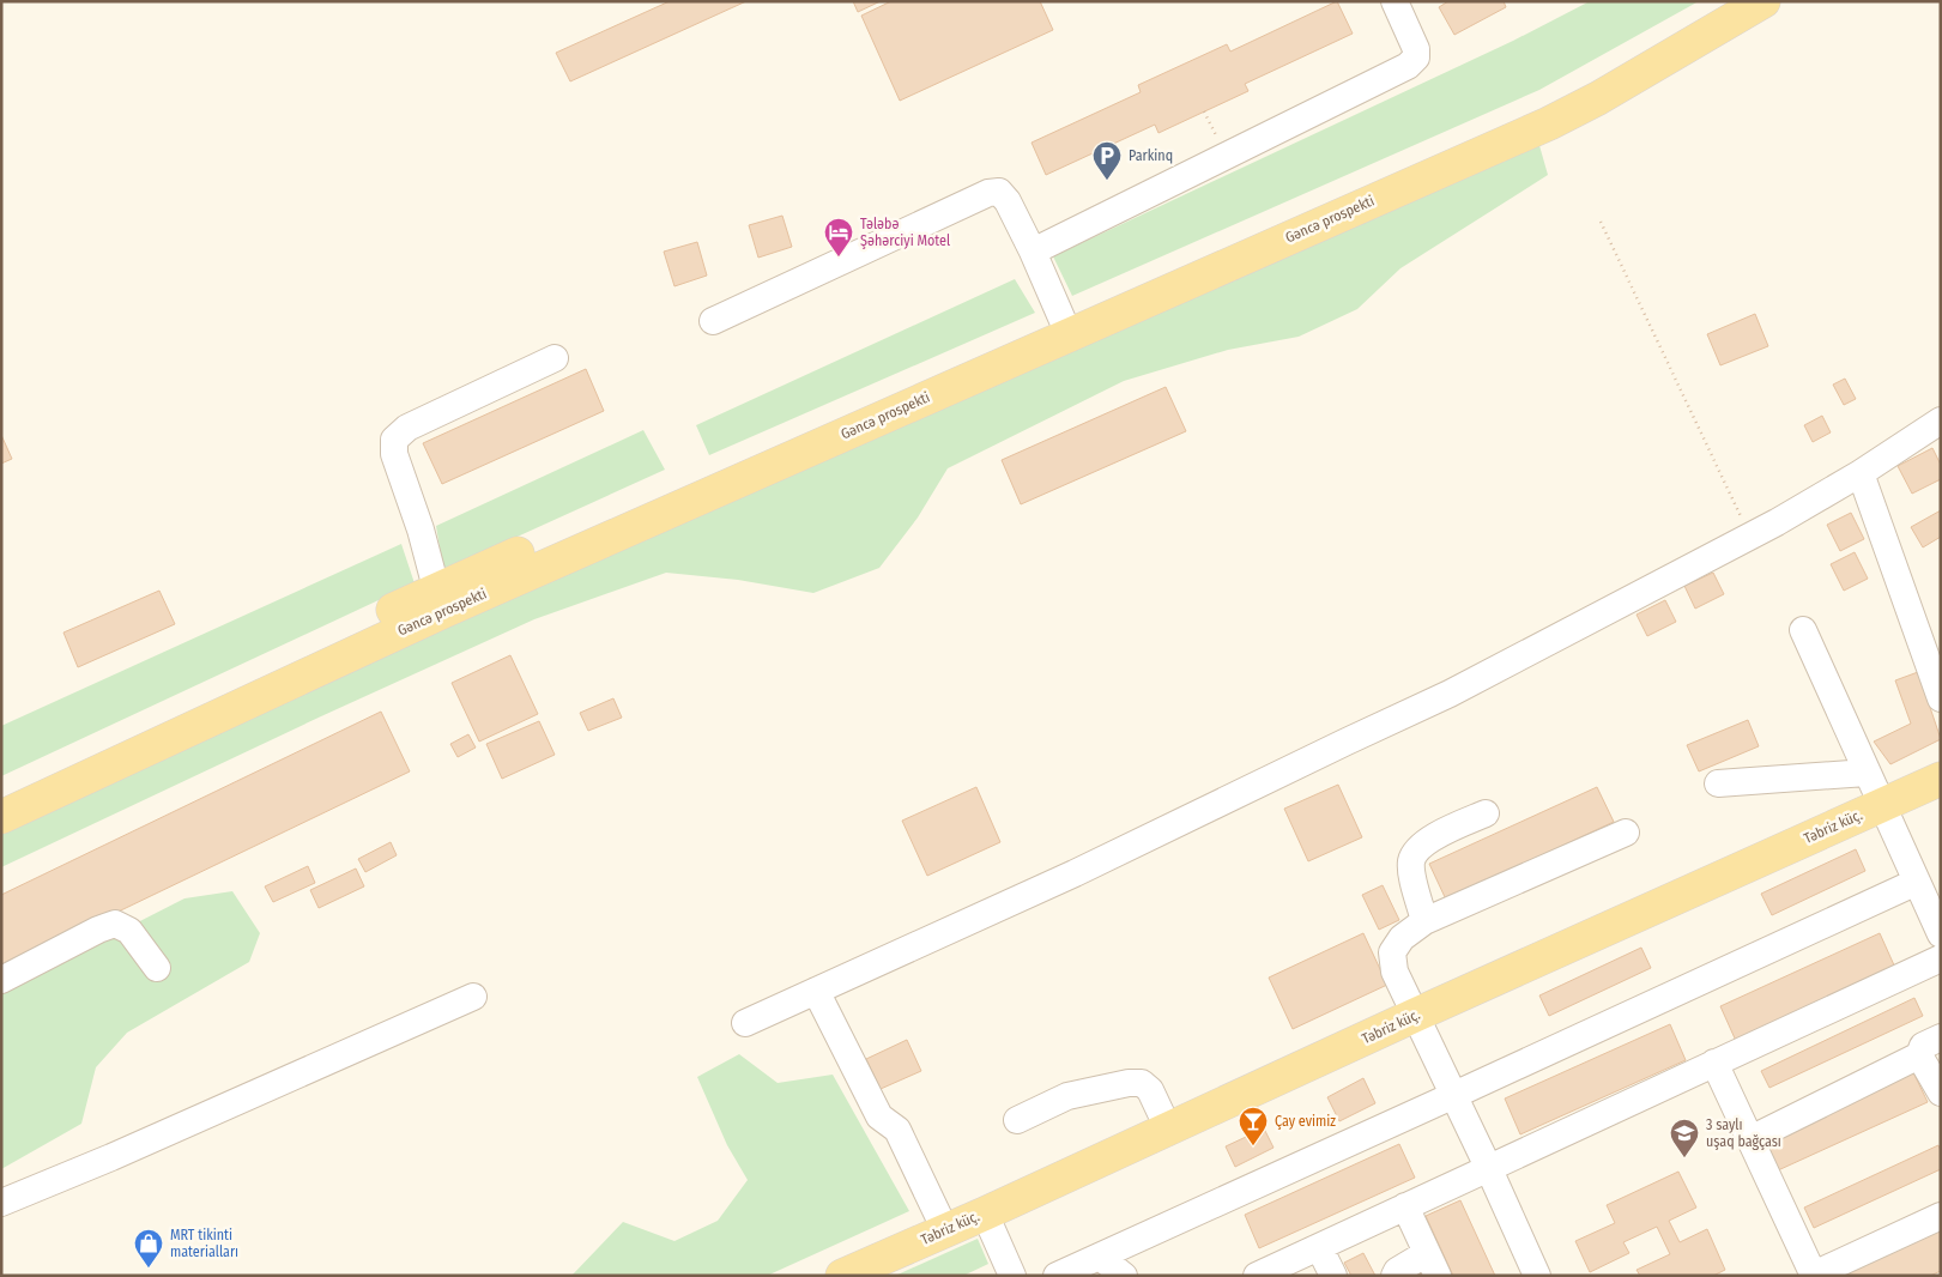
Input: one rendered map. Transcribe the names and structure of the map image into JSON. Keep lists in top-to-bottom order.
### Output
{
  "streets": {
    "main road": ["Gəncə prospekti", "Təbriz küç."]
  },
  "places": {
    "parking": ["Parkinq"],
    "hotel": ["Tələbə Şəhərciyi Motel"],
    "bar": ["Çay evimiz"],
    "school or university": ["3 saylı uşaq bağçası"],
    "shop": ["MRT tikinti materialları"]
  }
}
